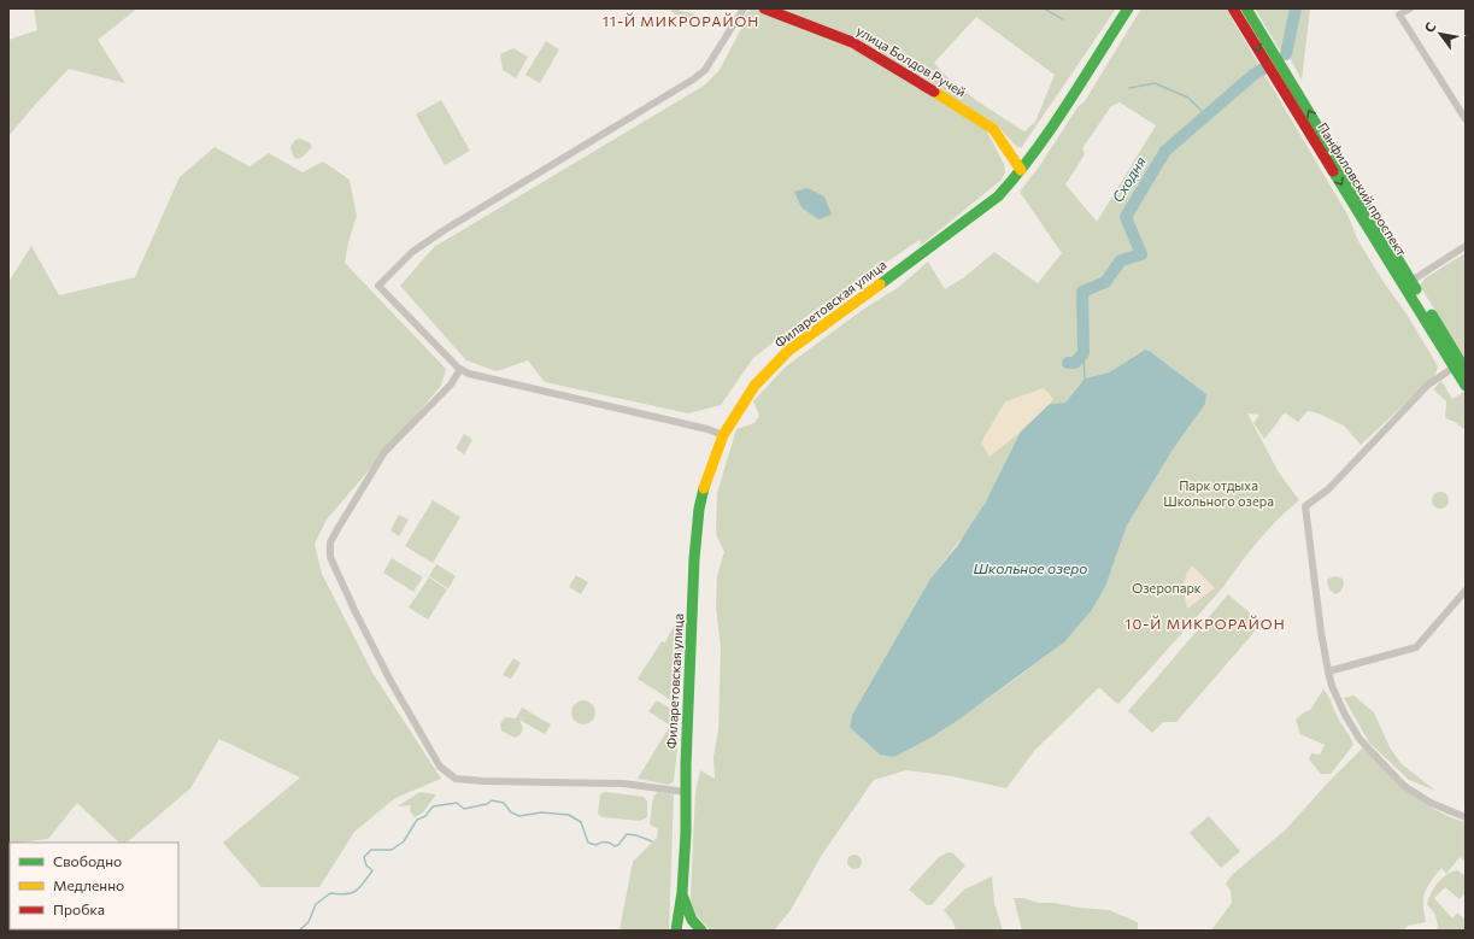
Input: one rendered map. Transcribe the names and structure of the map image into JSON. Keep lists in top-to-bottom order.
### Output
{
  "streets": {
    "street": ["улица Болдов Ручей", "Панфиловский проспект", "Филаретовская улица"]
  },
  "crossings": [
    ["улица Болдов Ручей", "Филаретовская улица"]
  ],
  "districts": ["11-Й МИКРОРАЙОН", "10-Й МИКРОРАЙОН"],
  "water": ["Сходня", "Школьное озеро"],
  "parks": ["Парк отдыха Школьного озера", "Озеропарк"],
  "legend": ["Свободно", "Медленно", "Пробка"],
  "north": "top left"
}
